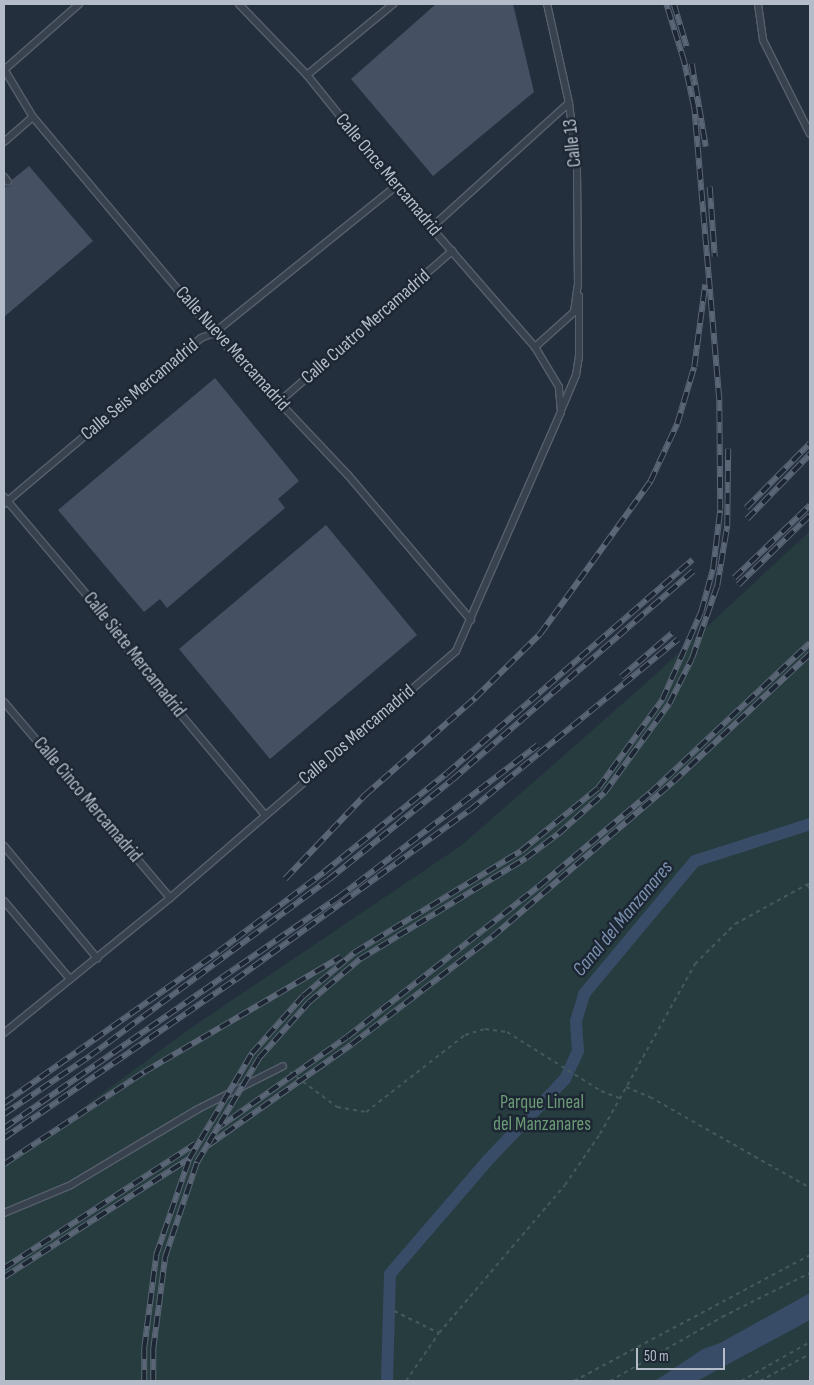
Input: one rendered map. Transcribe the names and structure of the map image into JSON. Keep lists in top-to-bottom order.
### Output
{
  "streets": {
    "lane": [
      "Calle 13",
      "Calle Once Mercamadrid",
      "Calle Cuatro Mercamadrid",
      "Calle Nueve Mercamadrid",
      "Calle Seis Mercamadrid",
      "Calle Siete Mercamadrid",
      "Calle Dos Mercamadrid",
      "Calle Cinco Mercamadrid"
    ]
  },
  "crossings": [
    ["Calle 13", "Calle Once Mercamadrid"],
    ["Calle 13", "Calle Dos Mercamadrid"],
    ["Calle Once Mercamadrid", "Calle Cuatro Mercamadrid"],
    ["Calle Once Mercamadrid", "Calle Seis Mercamadrid"],
    ["Calle Once Mercamadrid", "Calle Dos Mercamadrid"],
    ["Calle Cuatro Mercamadrid", "Calle Nueve Mercamadrid"],
    ["Calle Nueve Mercamadrid", "Calle Seis Mercamadrid"],
    ["Calle Nueve Mercamadrid", "Calle Dos Mercamadrid"],
    ["Calle Seis Mercamadrid", "Calle Siete Mercamadrid"],
    ["Calle Siete Mercamadrid", "Calle Dos Mercamadrid"],
    ["Calle Dos Mercamadrid", "Calle Cinco Mercamadrid"]
  ],
  "water": ["Canal del Manzanares"],
  "parks": ["Parque Lineal del Manzanares"],
  "scale_bar": "50 m"
}
